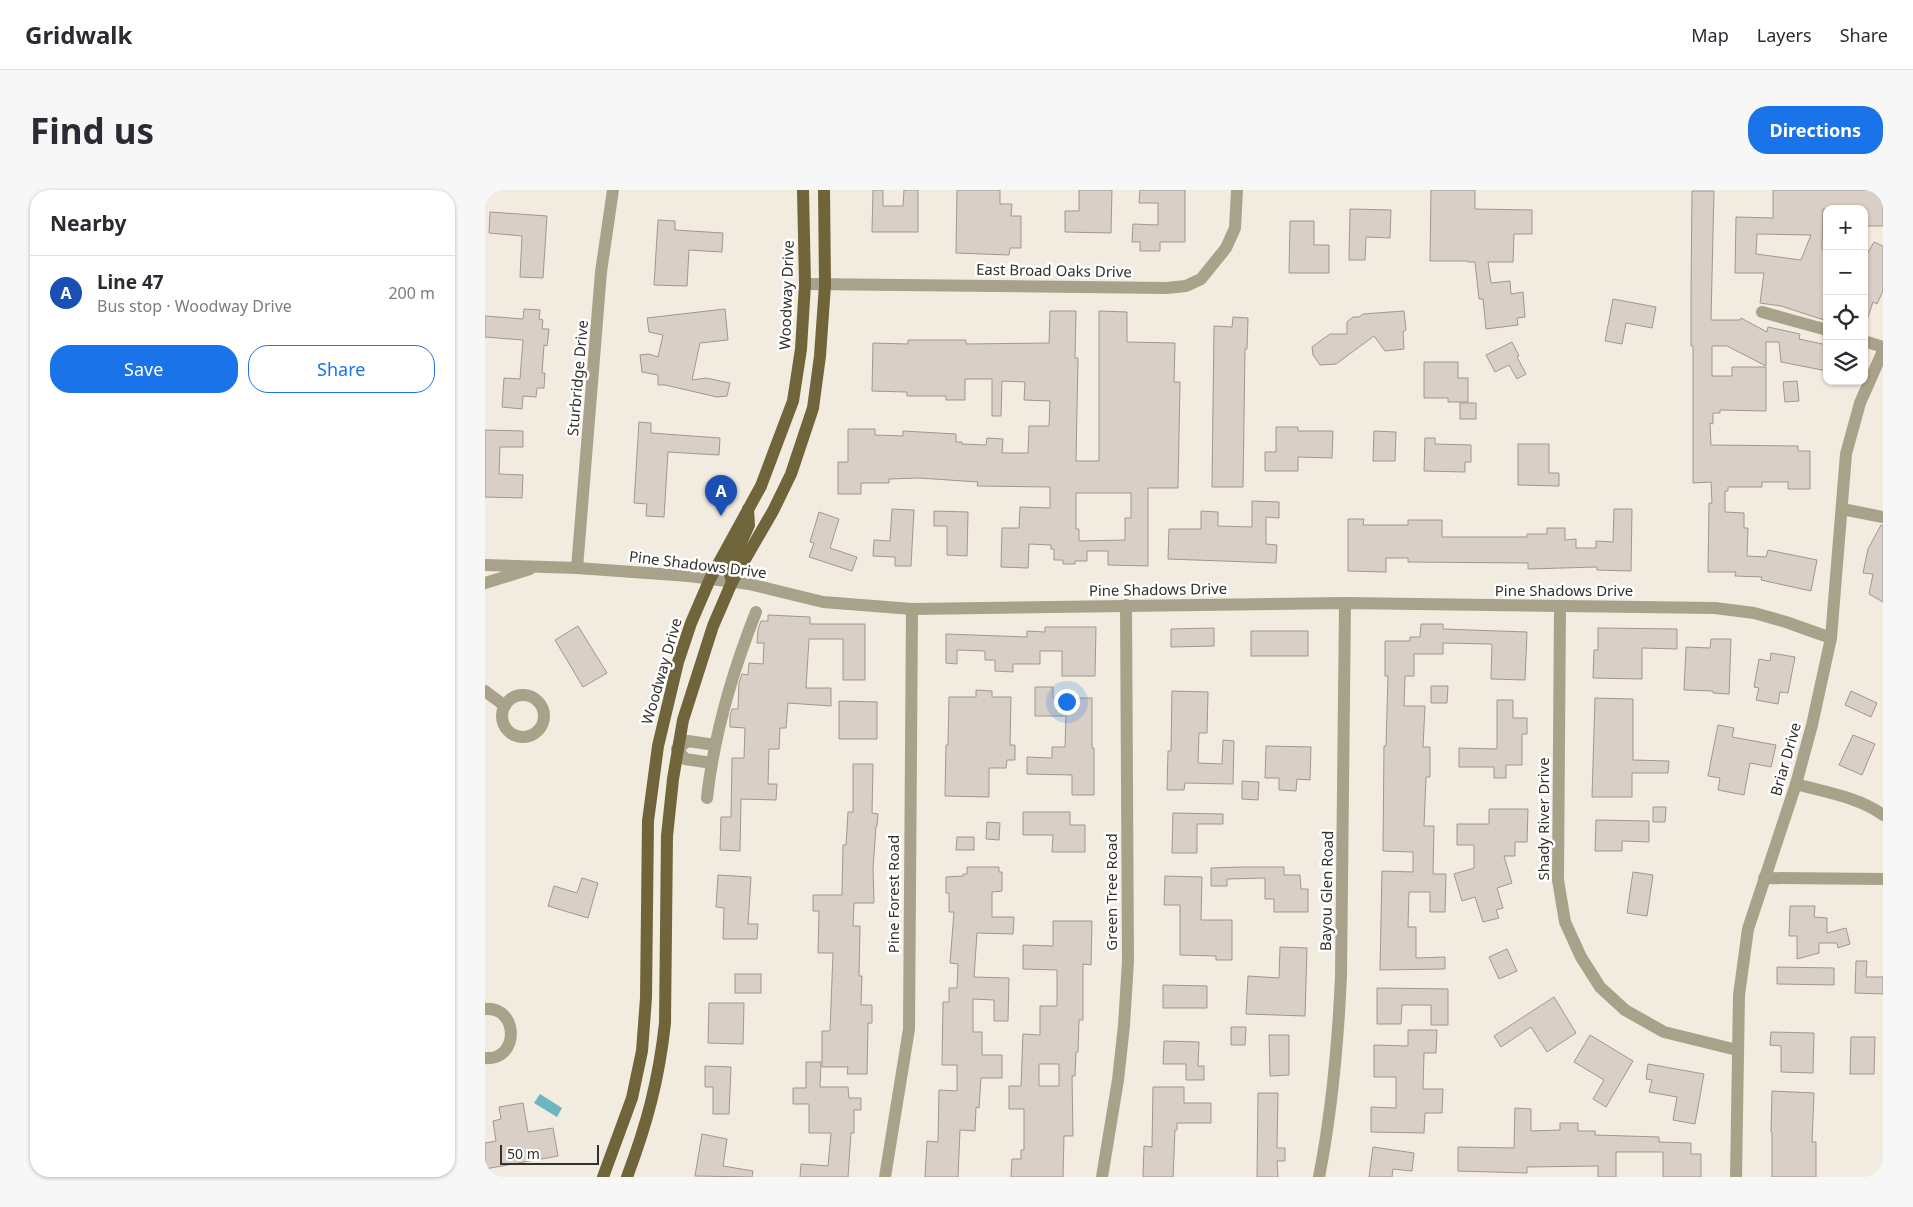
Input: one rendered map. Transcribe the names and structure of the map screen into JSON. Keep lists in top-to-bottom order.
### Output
{
  "streets": {
    "main road": ["Woodway Drive"],
    "street": [
      "East Broad Oaks Drive",
      "Sturbridge Drive",
      "Pine Shadows Drive",
      "Briar Drive",
      "Shady River Drive",
      "Bayou Glen Road",
      "Green Tree Road",
      "Pine Forest Road"
    ]
  },
  "crossings": [
    ["East Broad Oaks Drive", "Woodway Drive"],
    ["Woodway Drive", "Pine Shadows Drive"],
    ["Sturbridge Drive", "Pine Shadows Drive"],
    ["Pine Shadows Drive", "Briar Drive"],
    ["Pine Shadows Drive", "Shady River Drive"],
    ["Pine Shadows Drive", "Bayou Glen Road"],
    ["Pine Shadows Drive", "Green Tree Road"],
    ["Pine Shadows Drive", "Pine Forest Road"],
    ["Briar Drive", "Shady River Drive"]
  ],
  "scale_bar": "50 m",
  "page": {
    "header": "Gridwalk",
    "nav": ["Map", "Layers", "Share"],
    "buttons": [
      "Directions",
      ["Save", "Share"]
    ],
    "title": "Find us",
    "heading": "Nearby",
    "map_buttons": ["+", "−"],
    "list": [
      {
        "mark": "A",
        "name": "Line 47",
        "note": "Bus stop · Woodway Drive",
        "value": "200 m"
      }
    ],
    "pins": "A",
    "scale": "50 m"
  }
}
